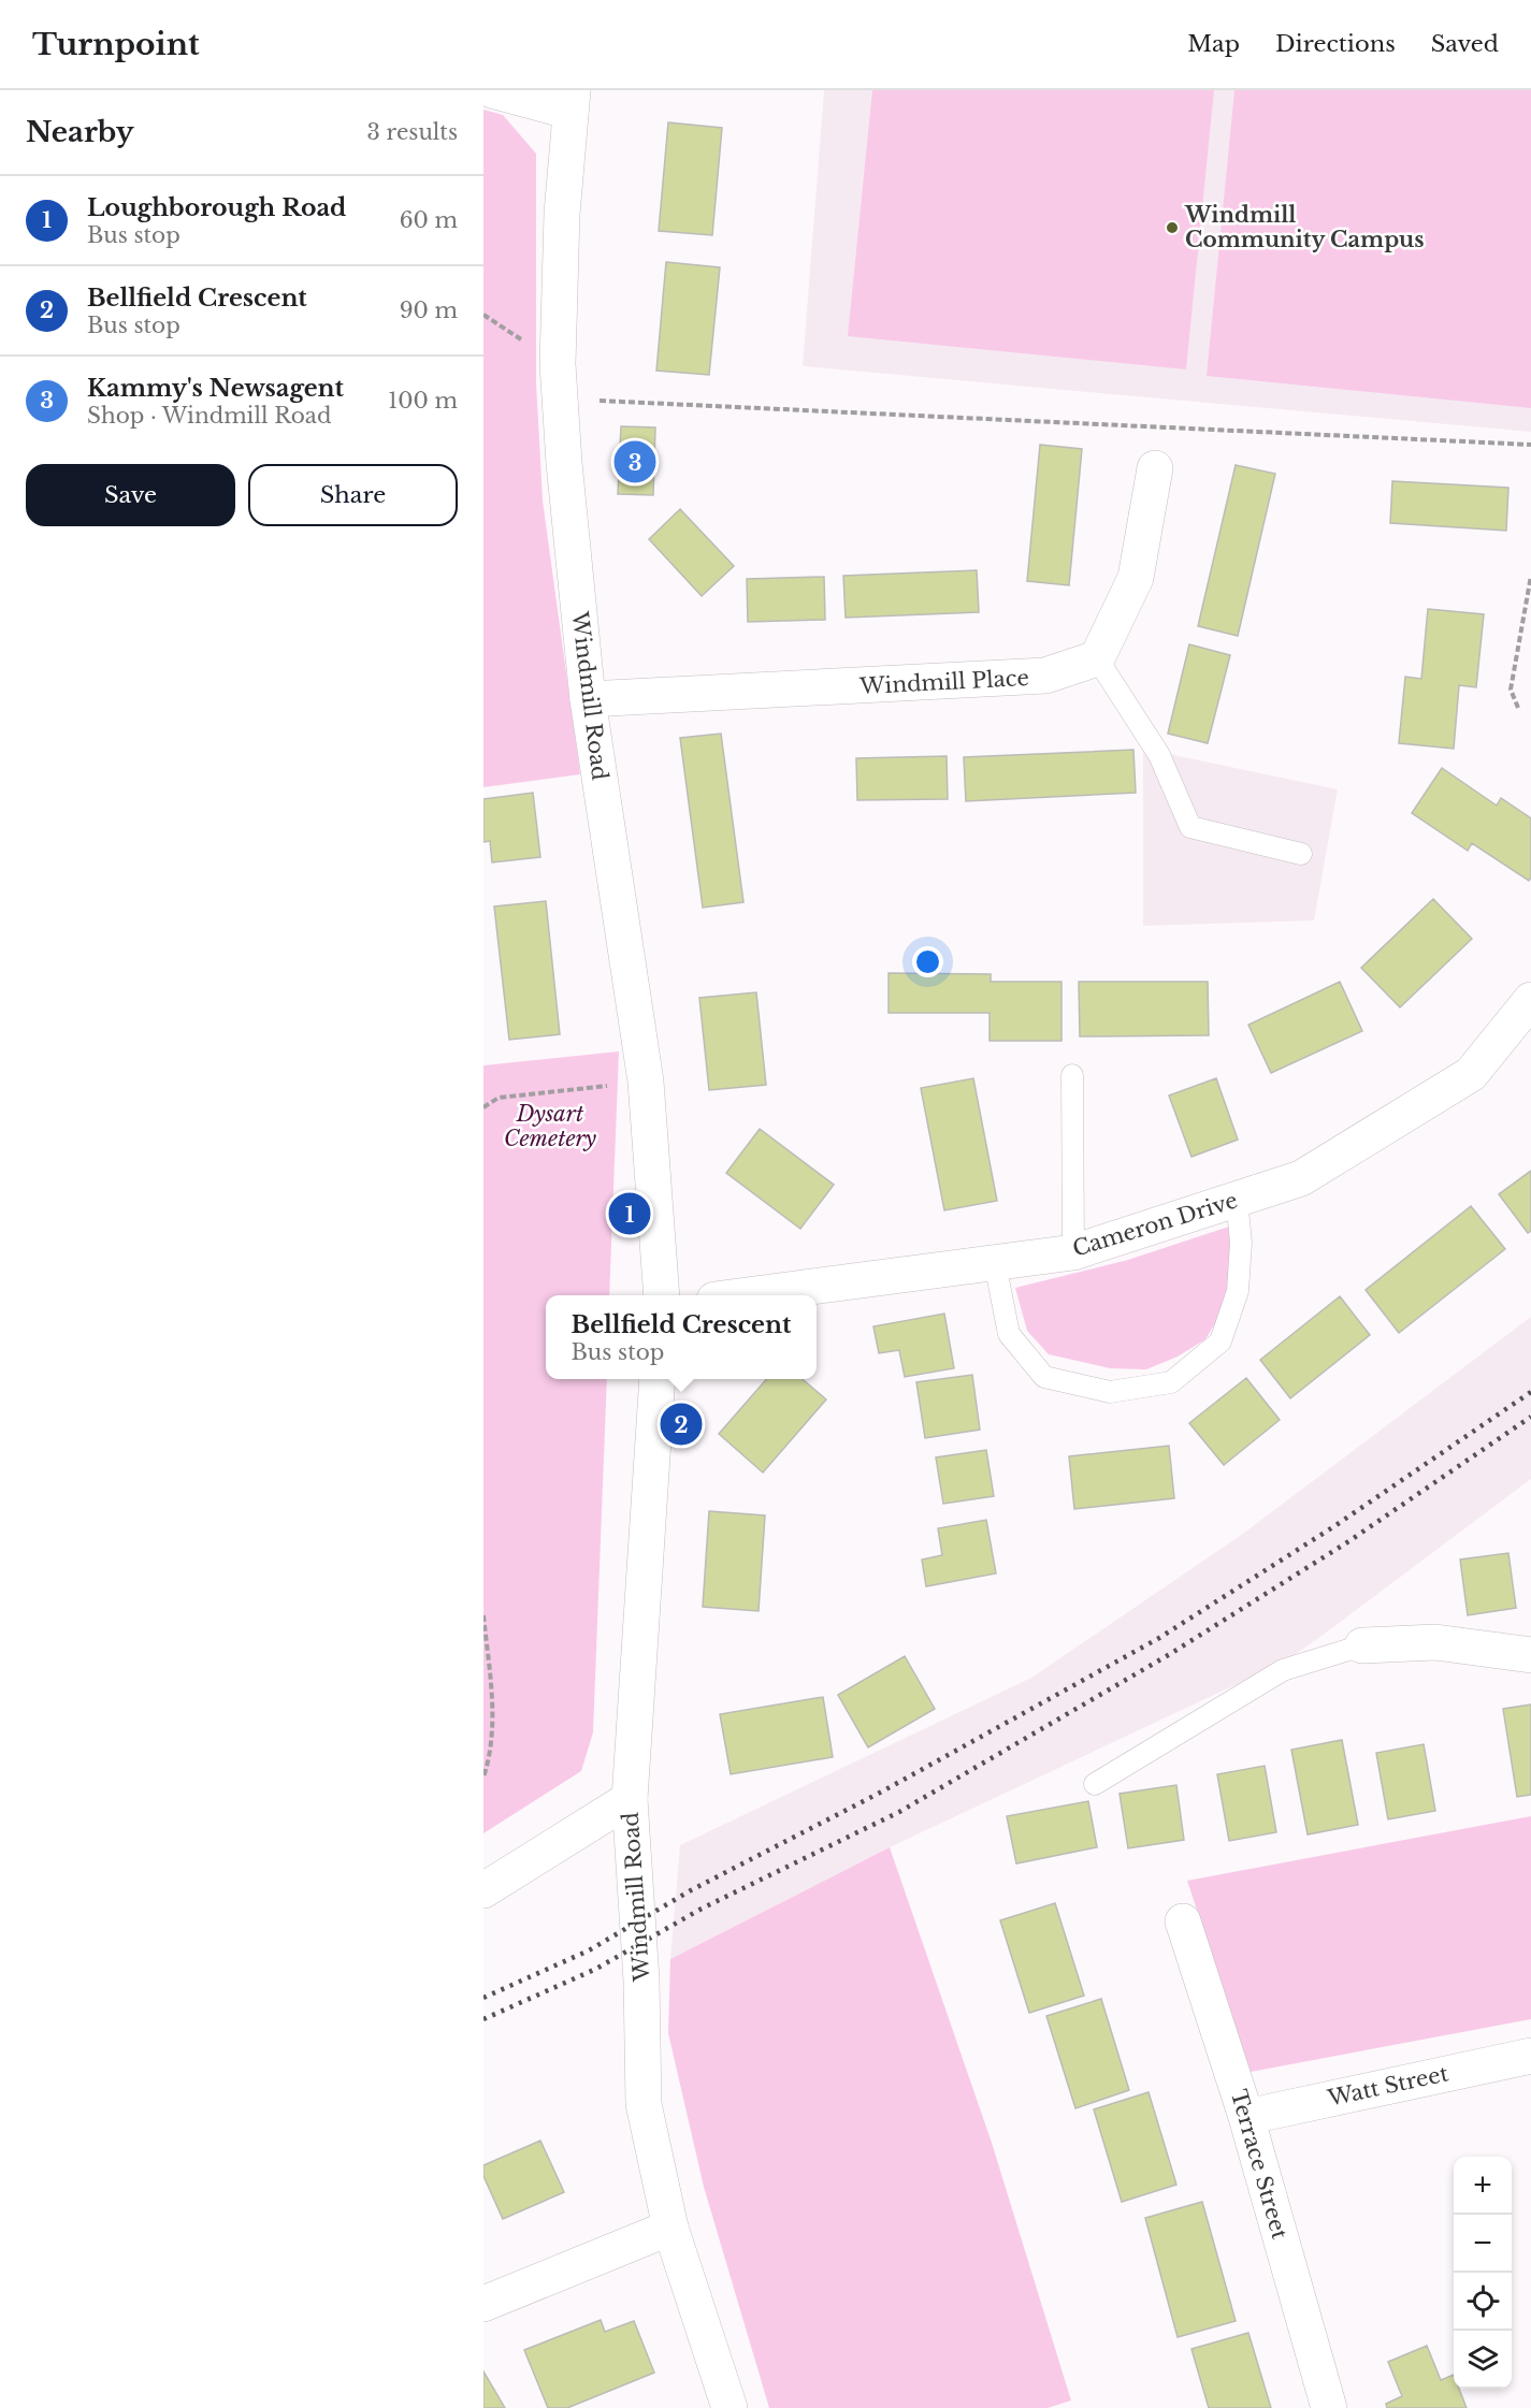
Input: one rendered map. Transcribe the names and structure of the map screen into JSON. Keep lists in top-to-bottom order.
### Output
{
  "streets": {
    "street": [
      "Windmill Place",
      "Windmill Road",
      "Cameron Drive",
      "Watt Street",
      "Terrace Street"
    ]
  },
  "crossings": [
    ["Windmill Place", "Windmill Road"],
    ["Watt Street", "Terrace Street"]
  ],
  "parks": ["Dysart Cemetery"],
  "places": ["Windmill Community Campus"],
  "page": {
    "header": "Turnpoint",
    "nav": ["Map", "Directions", "Saved"],
    "heading": ["Nearby", "3 results"],
    "list": [
      {
        "mark": "1",
        "name": "Loughborough Road",
        "note": "Bus stop",
        "value": "60 m"
      },
      {
        "mark": "2",
        "name": "Bellfield Crescent",
        "note": "Bus stop",
        "value": "90 m"
      },
      {
        "mark": "3",
        "name": "Kammy's Newsagent",
        "note": "Shop · Windmill Road",
        "value": "100 m"
      }
    ],
    "pins": ["3", "1", "2"],
    "buttons": ["Save", "Share"],
    "popup": ["Bellfield Crescent", "Bus stop"],
    "map_buttons": ["+", "−"]
  }
}
